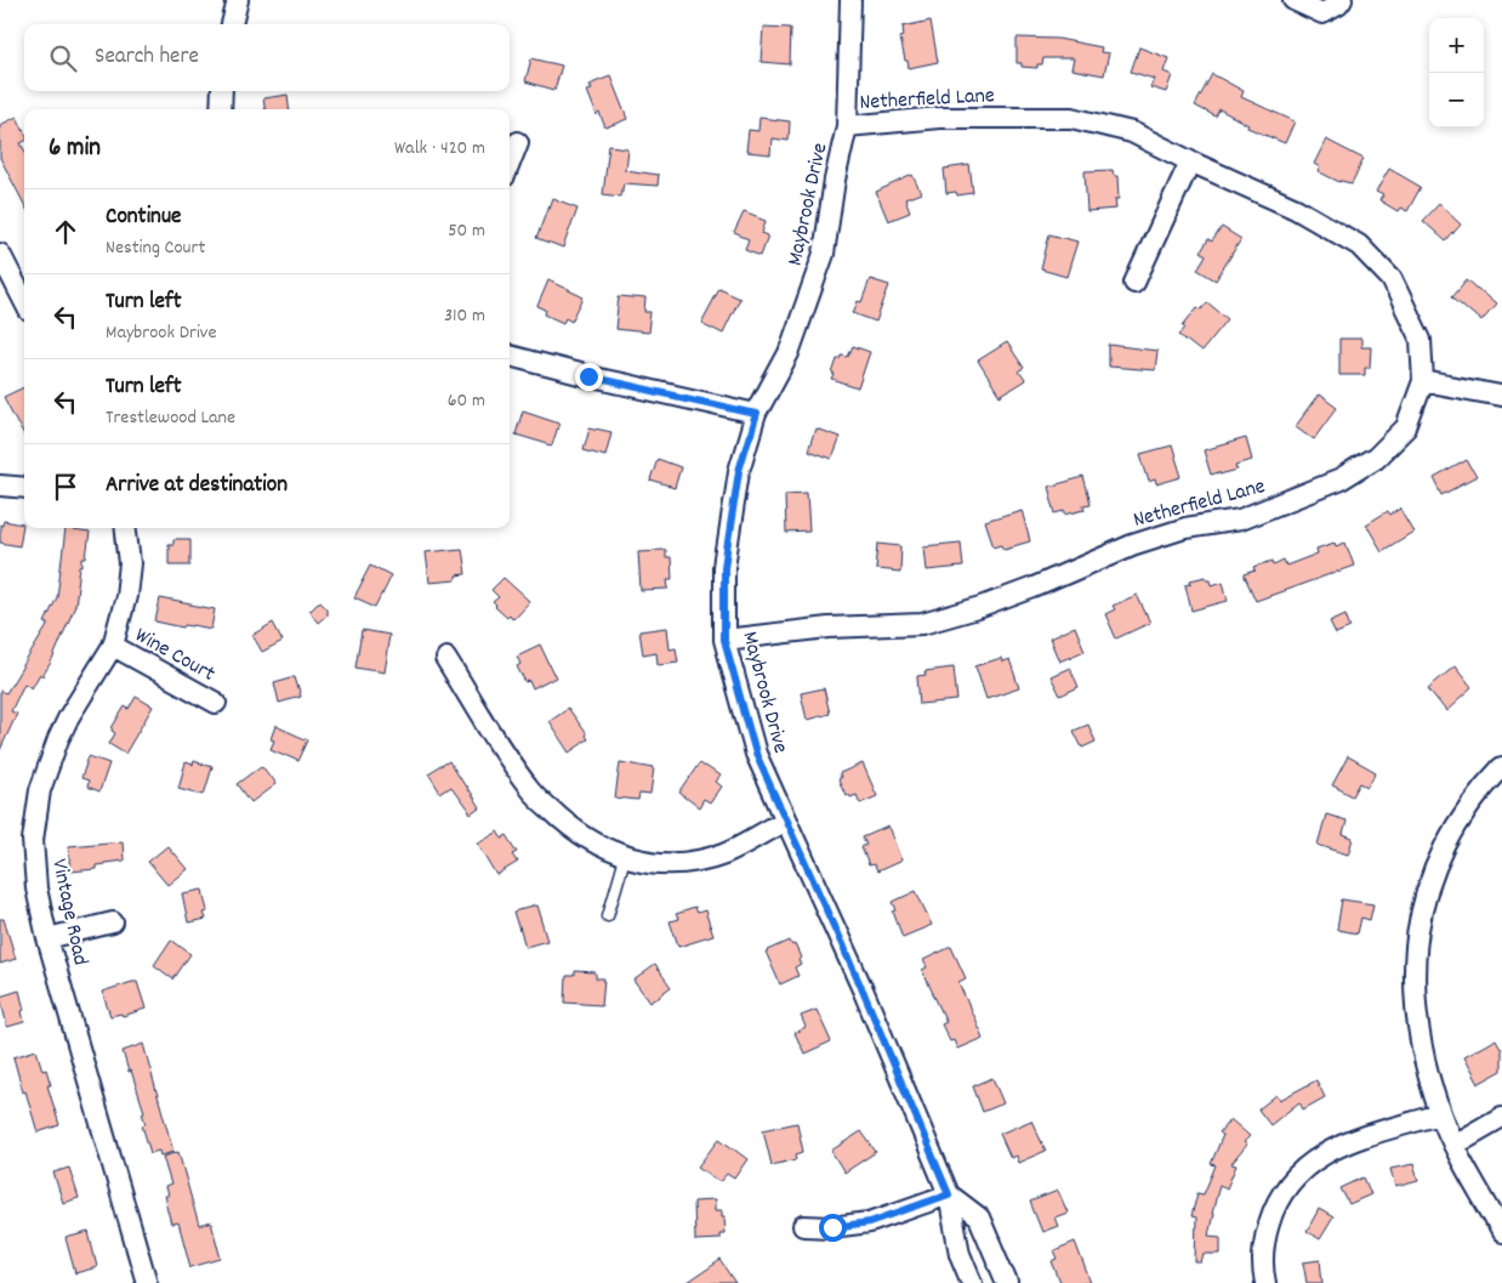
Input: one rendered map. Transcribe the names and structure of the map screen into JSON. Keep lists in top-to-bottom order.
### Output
{
  "streets": {
    "street": [
      "Netherfield Lane",
      "Maybrook Drive",
      "Wine Court",
      "Vintage Road"
    ]
  },
  "crossings": [
    ["Netherfield Lane", "Maybrook Drive"],
    ["Wine Court", "Vintage Road"]
  ],
  "page": {
    "map_buttons": ["+", "−"],
    "search": "Search here",
    "heading": ["6 min", "Walk · 420 m"],
    "list": [
      ["Continue", "Nesting Court", "50 m"],
      ["Turn left", "Maybrook Drive", "310 m"],
      ["Turn left", "Trestlewood Lane", "60 m"],
      "Arrive at destination"
    ]
  }
}
